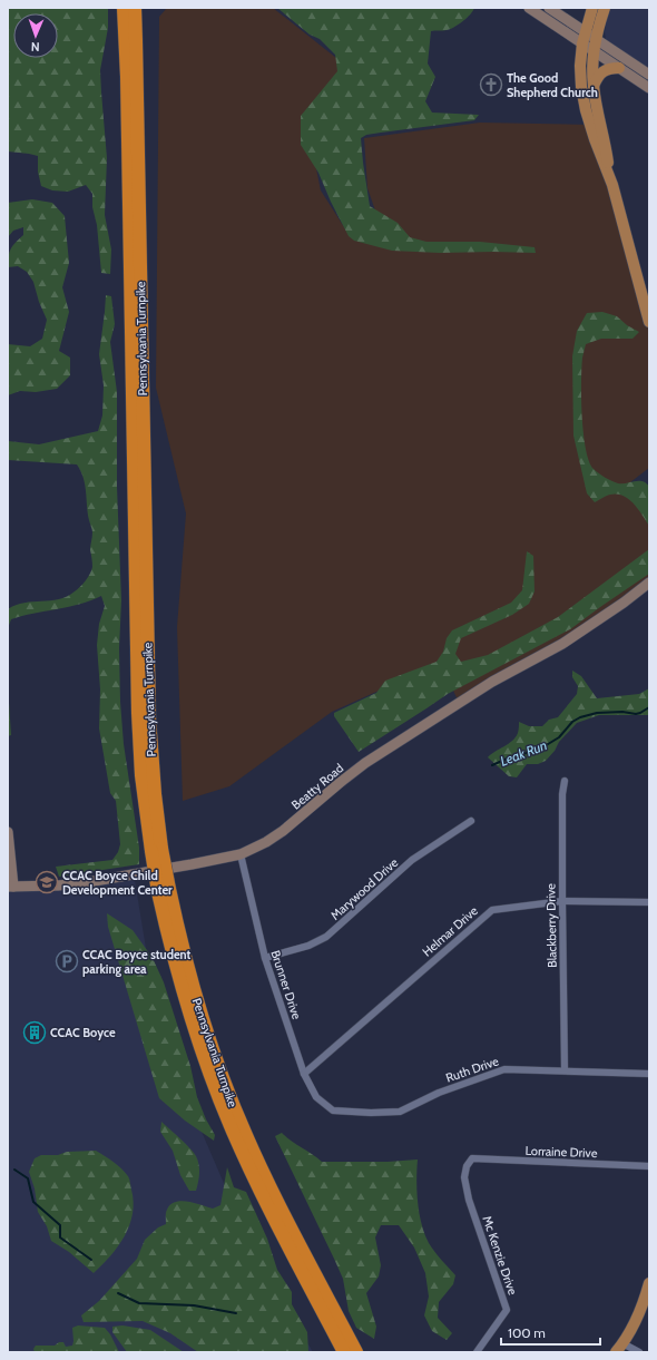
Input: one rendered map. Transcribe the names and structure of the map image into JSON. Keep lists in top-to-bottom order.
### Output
{
  "streets": {
    "highway": ["Pennsylvania Turnpike"],
    "street": [
      "Beatty Road",
      "Marywood Drive",
      "Blackberry Drive",
      "Helmar Drive",
      "Brunner Drive",
      "Ruth Drive",
      "Lorraine Drive",
      "Mc Kenzie Drive"
    ]
  },
  "crossings": [
    ["Beatty Road", "Brunner Drive"],
    ["Marywood Drive", "Brunner Drive"],
    ["Blackberry Drive", "Helmar Drive"],
    ["Blackberry Drive", "Ruth Drive"],
    ["Helmar Drive", "Brunner Drive"],
    ["Brunner Drive", "Ruth Drive"],
    ["Lorraine Drive", "Mc Kenzie Drive"]
  ],
  "water": ["Leak Run"],
  "places": {
    "church": ["The Good Shepherd Church"],
    "school or university": ["CCAC Boyce Child Development Center"],
    "parking": ["CCAC Boyce student parking area"],
    "building": ["CCAC Boyce"]
  },
  "scale_bar": "100 m",
  "north": "bottom"
}
